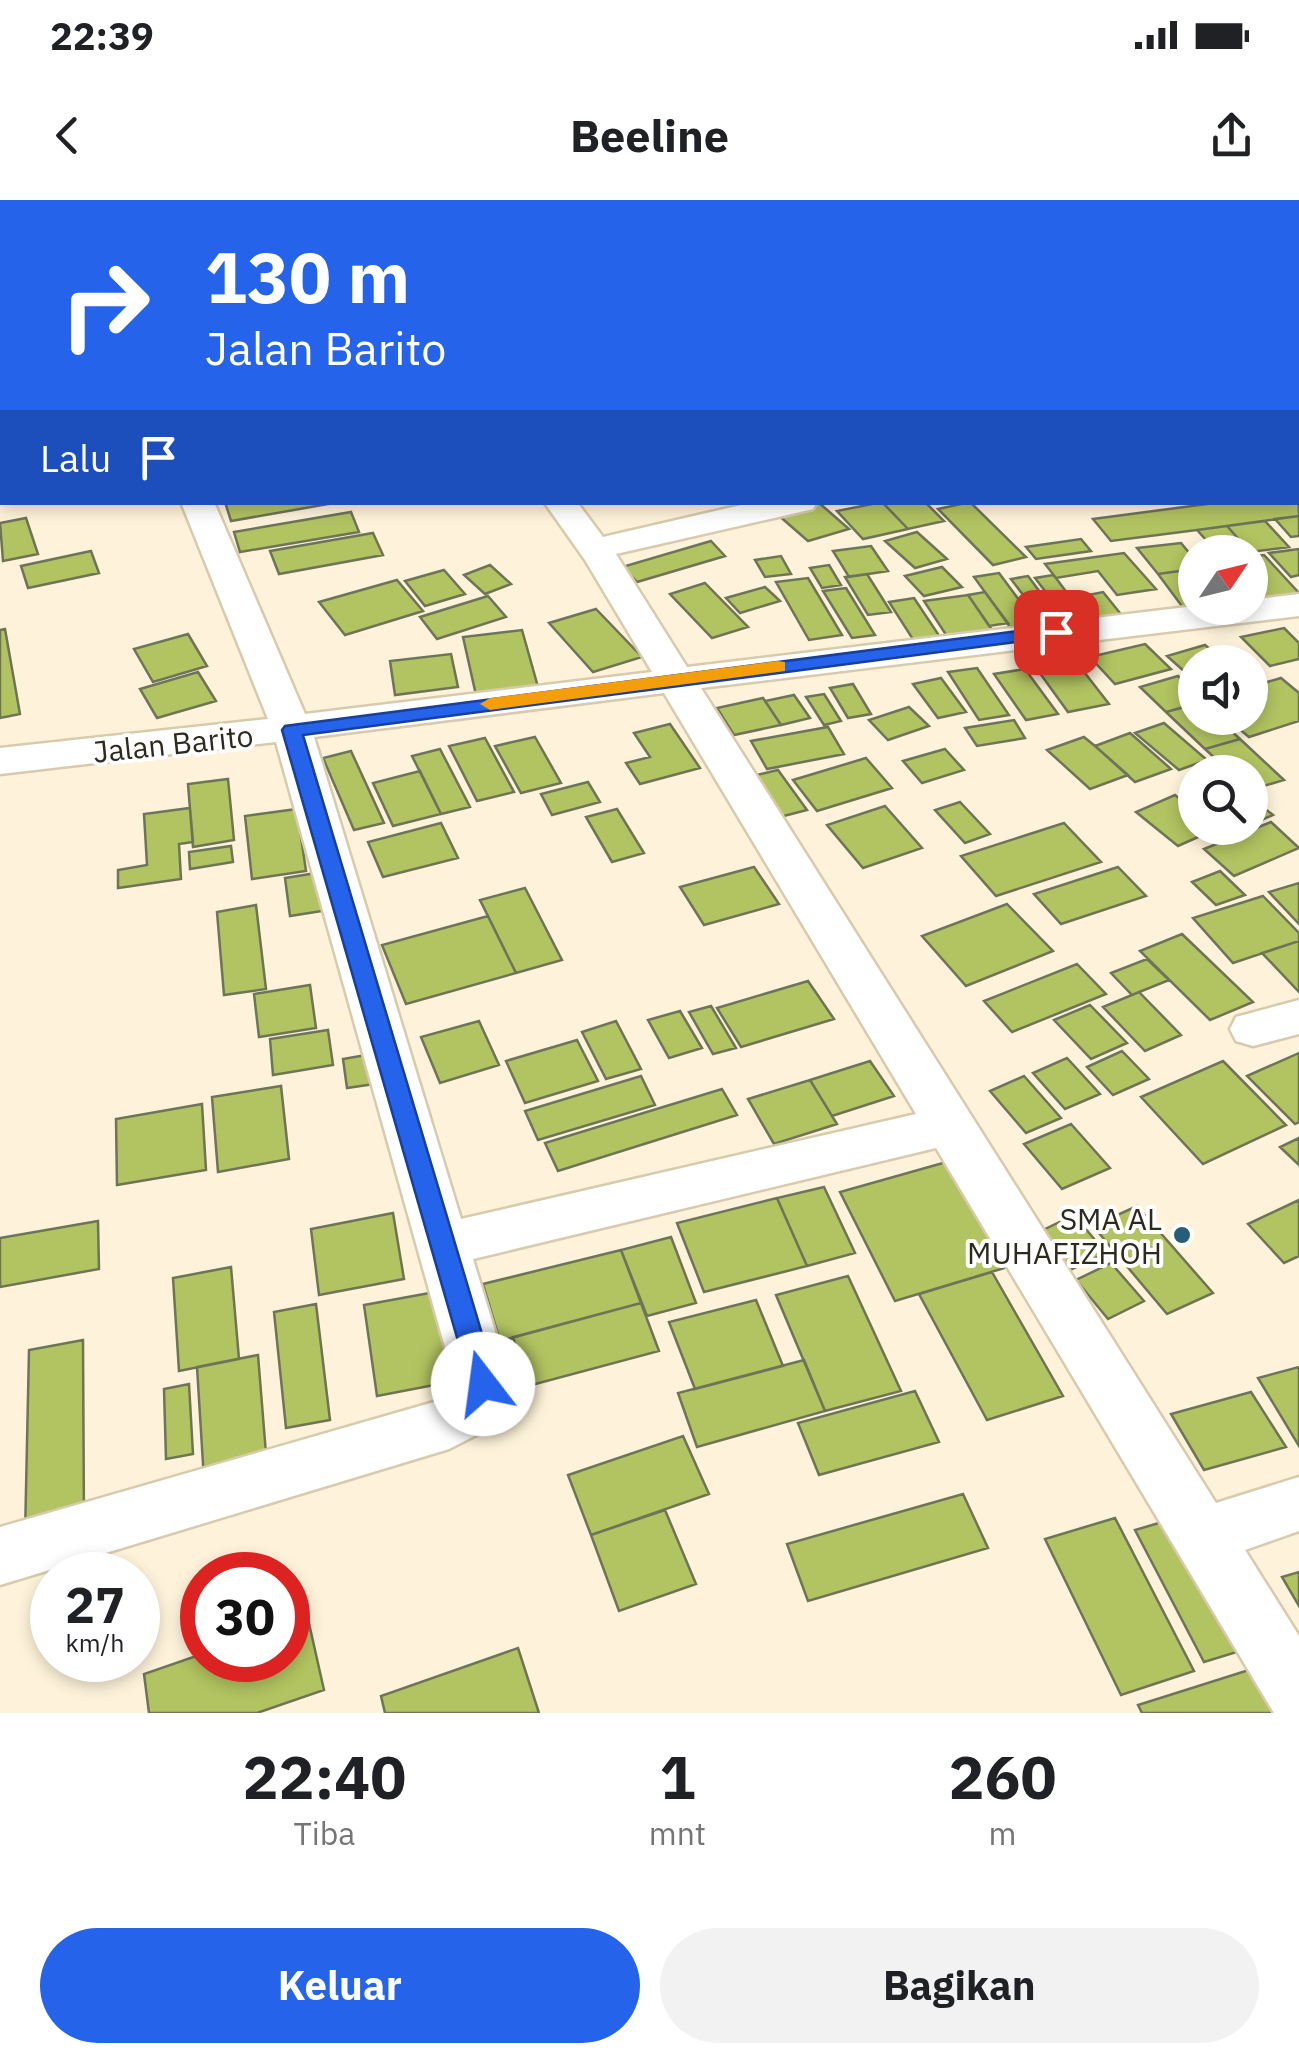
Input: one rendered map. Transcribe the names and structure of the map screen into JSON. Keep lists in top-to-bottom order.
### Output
{
  "streets": {
    "street": ["Jalan Barito"]
  },
  "places": ["SMA AL MUHAFIZHOH"],
  "north": "top right",
  "page": {
    "status": "22:39",
    "header": "Beeline",
    "turn": ["130 m", "Jalan Barito"],
    "then": "Lalu",
    "speed": "27 km/h",
    "limit": "30",
    "eta": [
      "22:40",
      "Tiba",
      "1",
      "mnt",
      "260",
      "m"
    ],
    "buttons": ["Keluar", "Bagikan"]
  }
}
